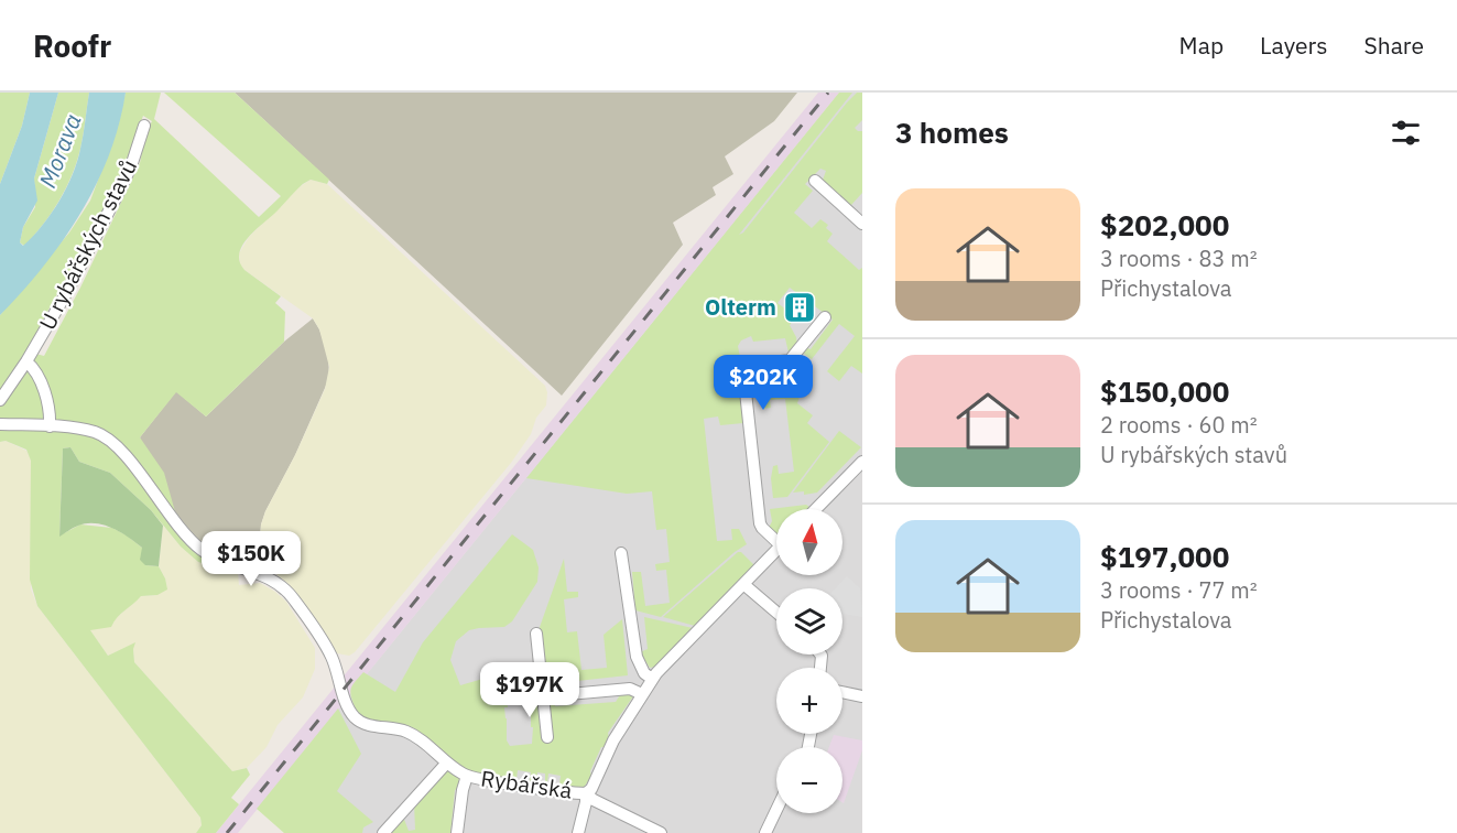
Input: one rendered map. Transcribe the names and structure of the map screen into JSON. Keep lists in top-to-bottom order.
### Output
{
  "streets": {
    "street": ["U rybářských stavů", "Rybářská"]
  },
  "water": ["Morava"],
  "places": {
    "building": ["Olterm"]
  },
  "north": "top",
  "page": {
    "header": "Roofr",
    "nav": ["Map", "Layers", "Share"],
    "heading": "3 homes",
    "list": [
      {
        "name": "$202,000",
        "note": "3 rooms · 83 m² · Přichystalova"
      },
      {
        "name": "$150,000",
        "note": "2 rooms · 60 m² · U rybářských stavů"
      },
      {
        "name": "$197,000",
        "note": "3 rooms · 77 m² · Přichystalova"
      }
    ],
    "price": ["$202K", "$150K", "$197K"],
    "map_buttons": ["+", "−"]
  }
}
